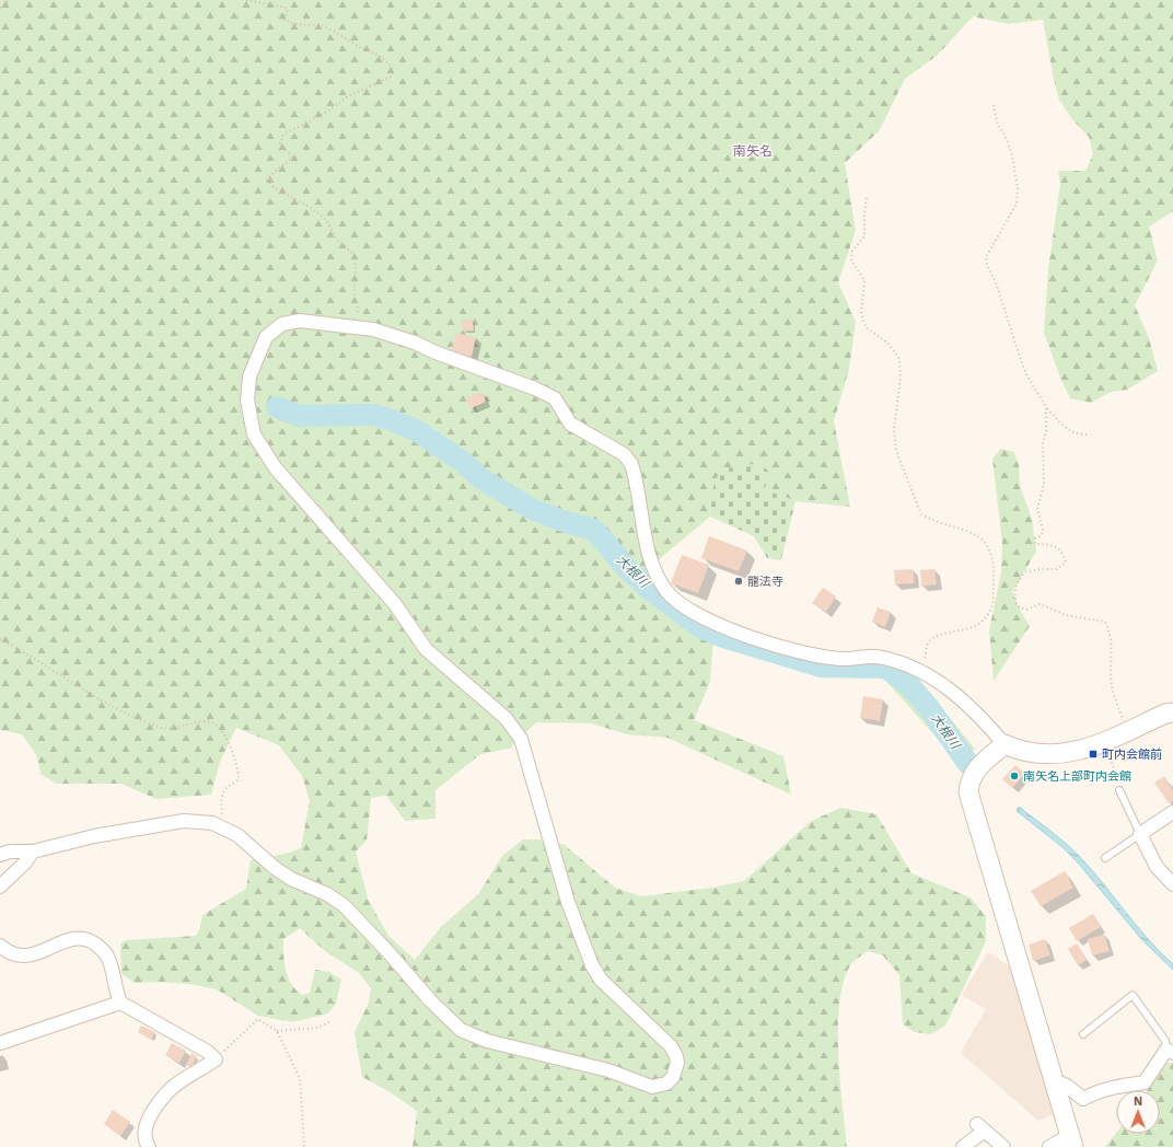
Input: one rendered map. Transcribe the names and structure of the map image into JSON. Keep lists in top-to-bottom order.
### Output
{
  "districts": ["南矢名"],
  "water": ["大根川"],
  "places": {
    "other": ["龍法寺", "南矢名上部町内会館"],
    "transit": ["町内会館前"]
  },
  "north": "top"
}
